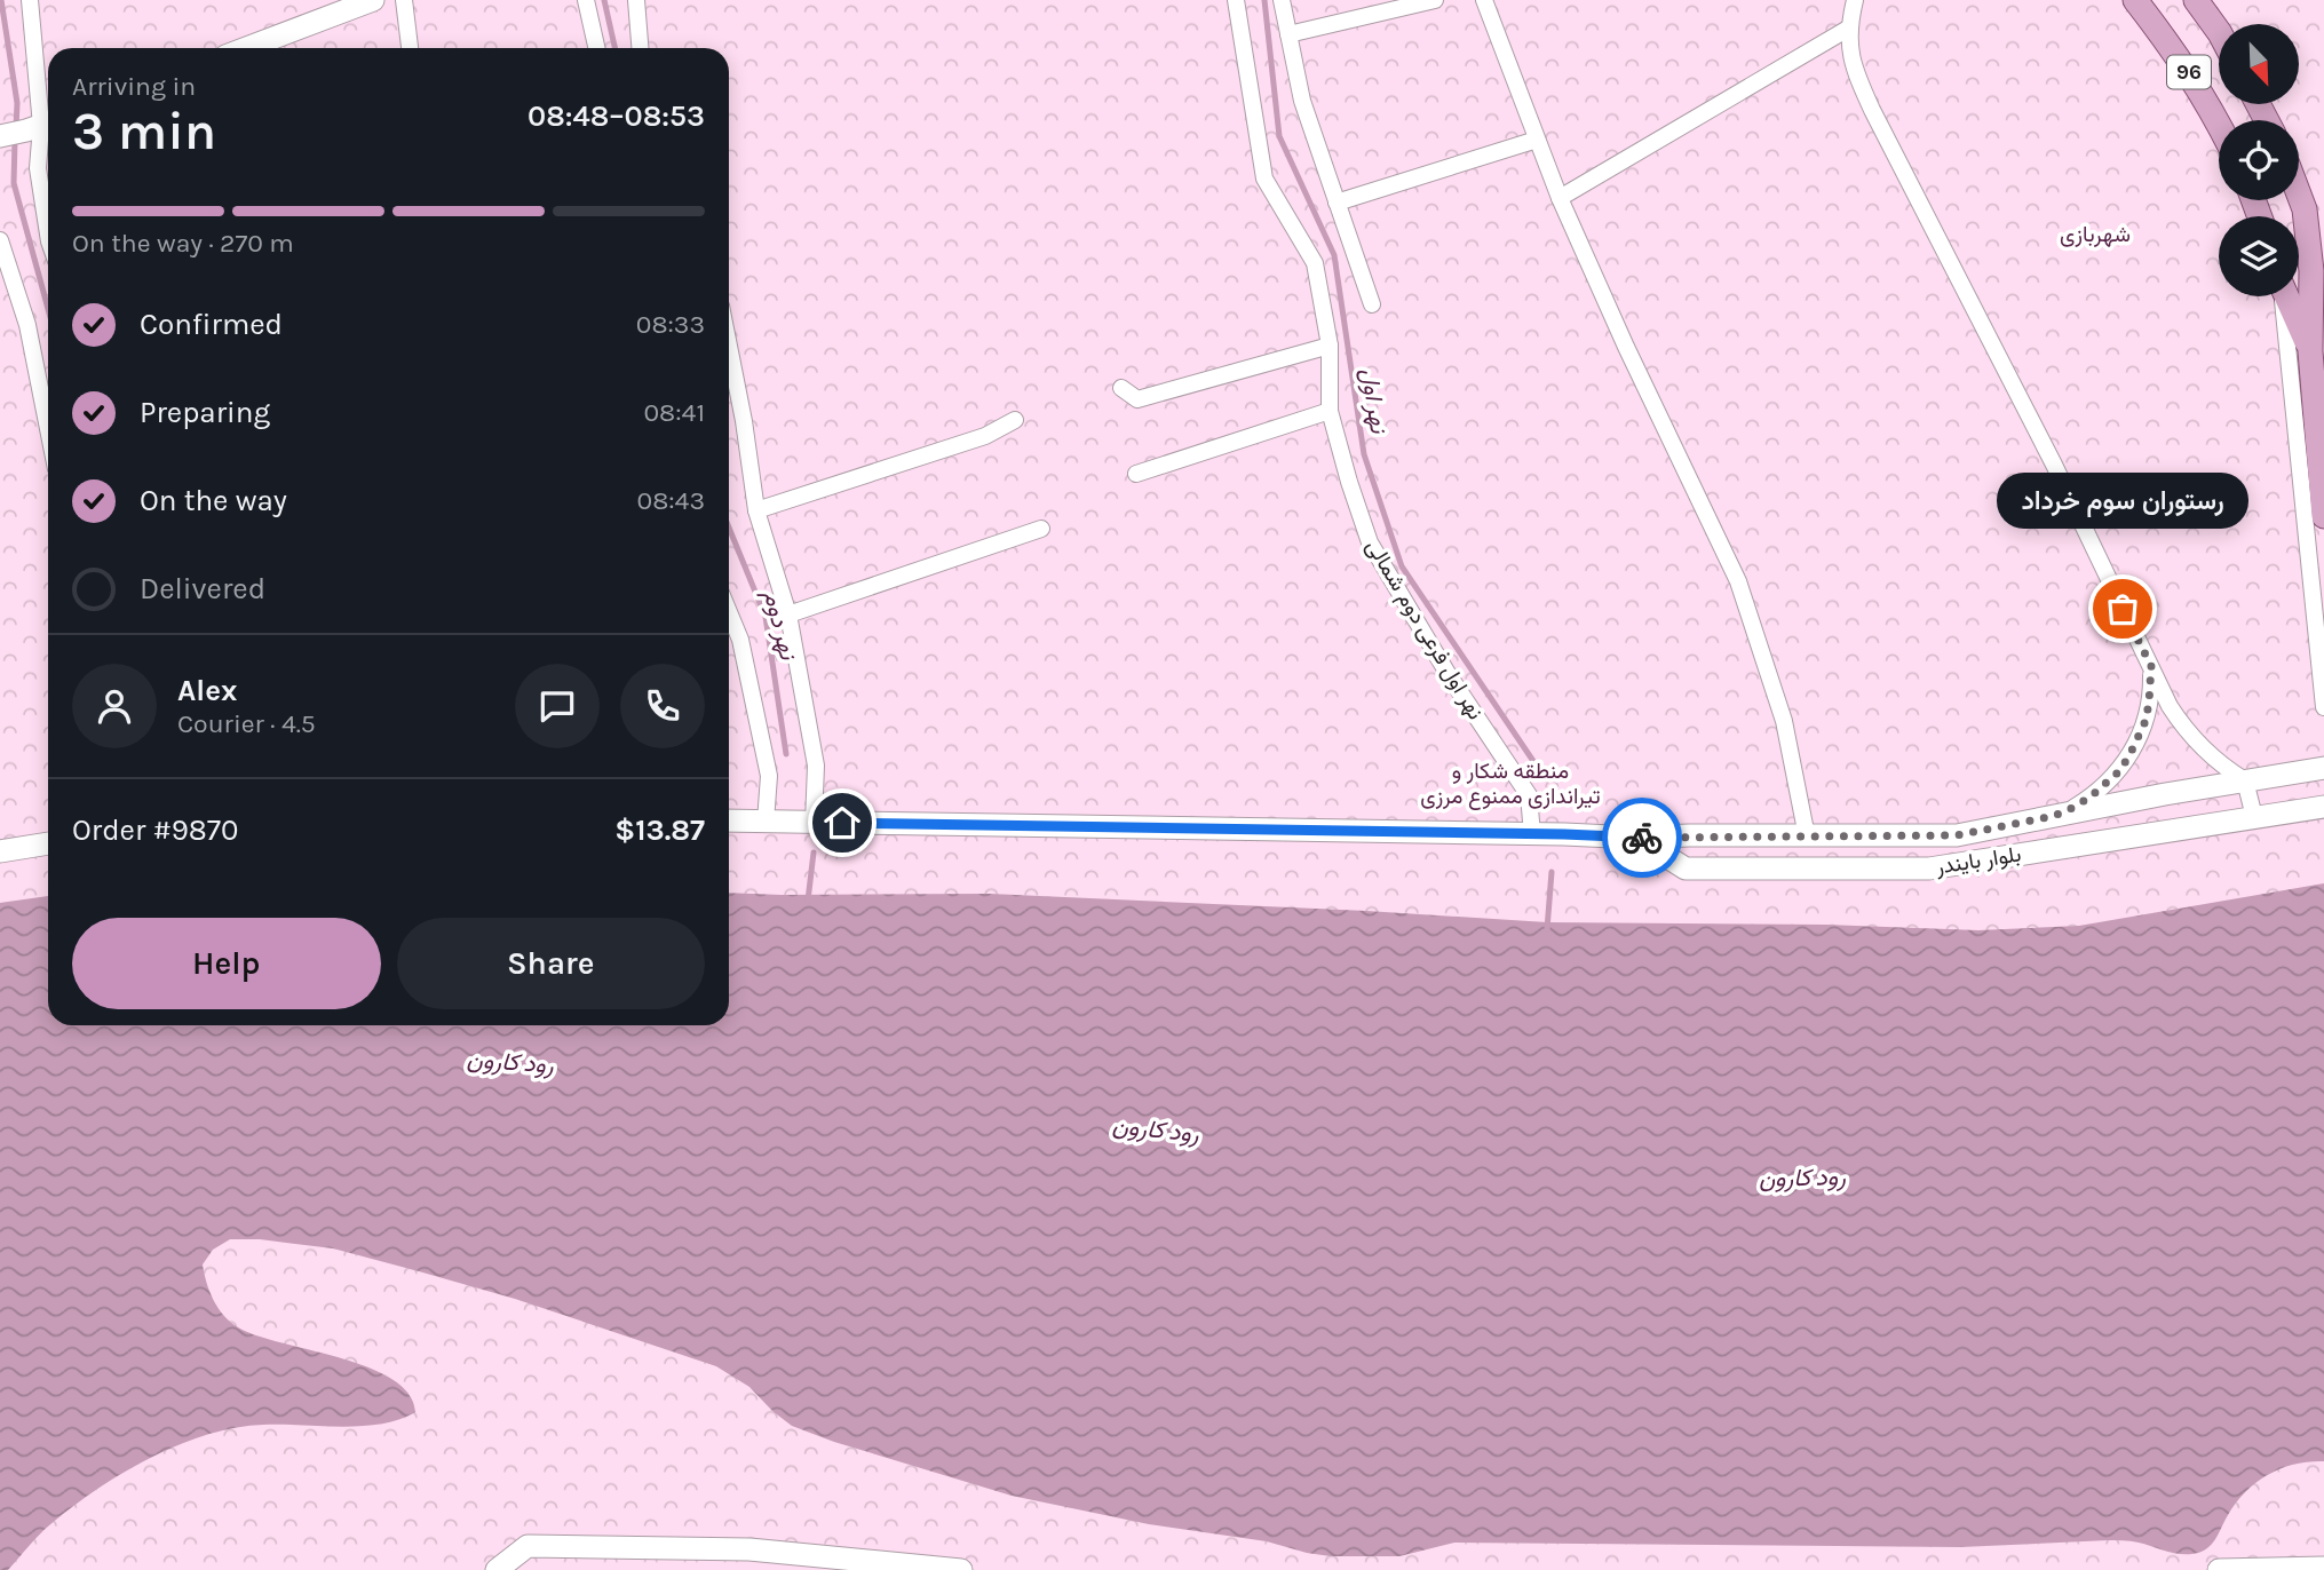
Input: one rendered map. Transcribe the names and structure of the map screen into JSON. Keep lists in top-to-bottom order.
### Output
{
  "streets": {
    "main road": ["96"],
    "street": ["نهر اول فرعی دوم شمالی", "بلوار بایندر"]
  },
  "crossings": [
    ["نهر اول فرعی دوم شمالی", "بلوار بایندر"]
  ],
  "water": ["نهر اول", "نهر دوم", "رود کارون"],
  "parks": ["شهربازی", "منطقه شکار و تیراندازی ممنوع مرزی"],
  "places": ["رستوران سوم خرداد"],
  "north": "bottom right",
  "page": {
    "heading": ["3 min", "Arriving in", "08:48–08:53"],
    "panel": [
      "Alex",
      "Courier · 4.5",
      "Order #9870",
      "$13.87"
    ],
    "bar": "On the way · 270 m",
    "list": [
      ["Confirmed", "08:33"],
      ["Preparing", "08:41"],
      ["On the way", "08:43"],
      "Delivered"
    ],
    "bubble": "رستوران سوم خرداد",
    "buttons": ["Help", "Share"]
  }
}
